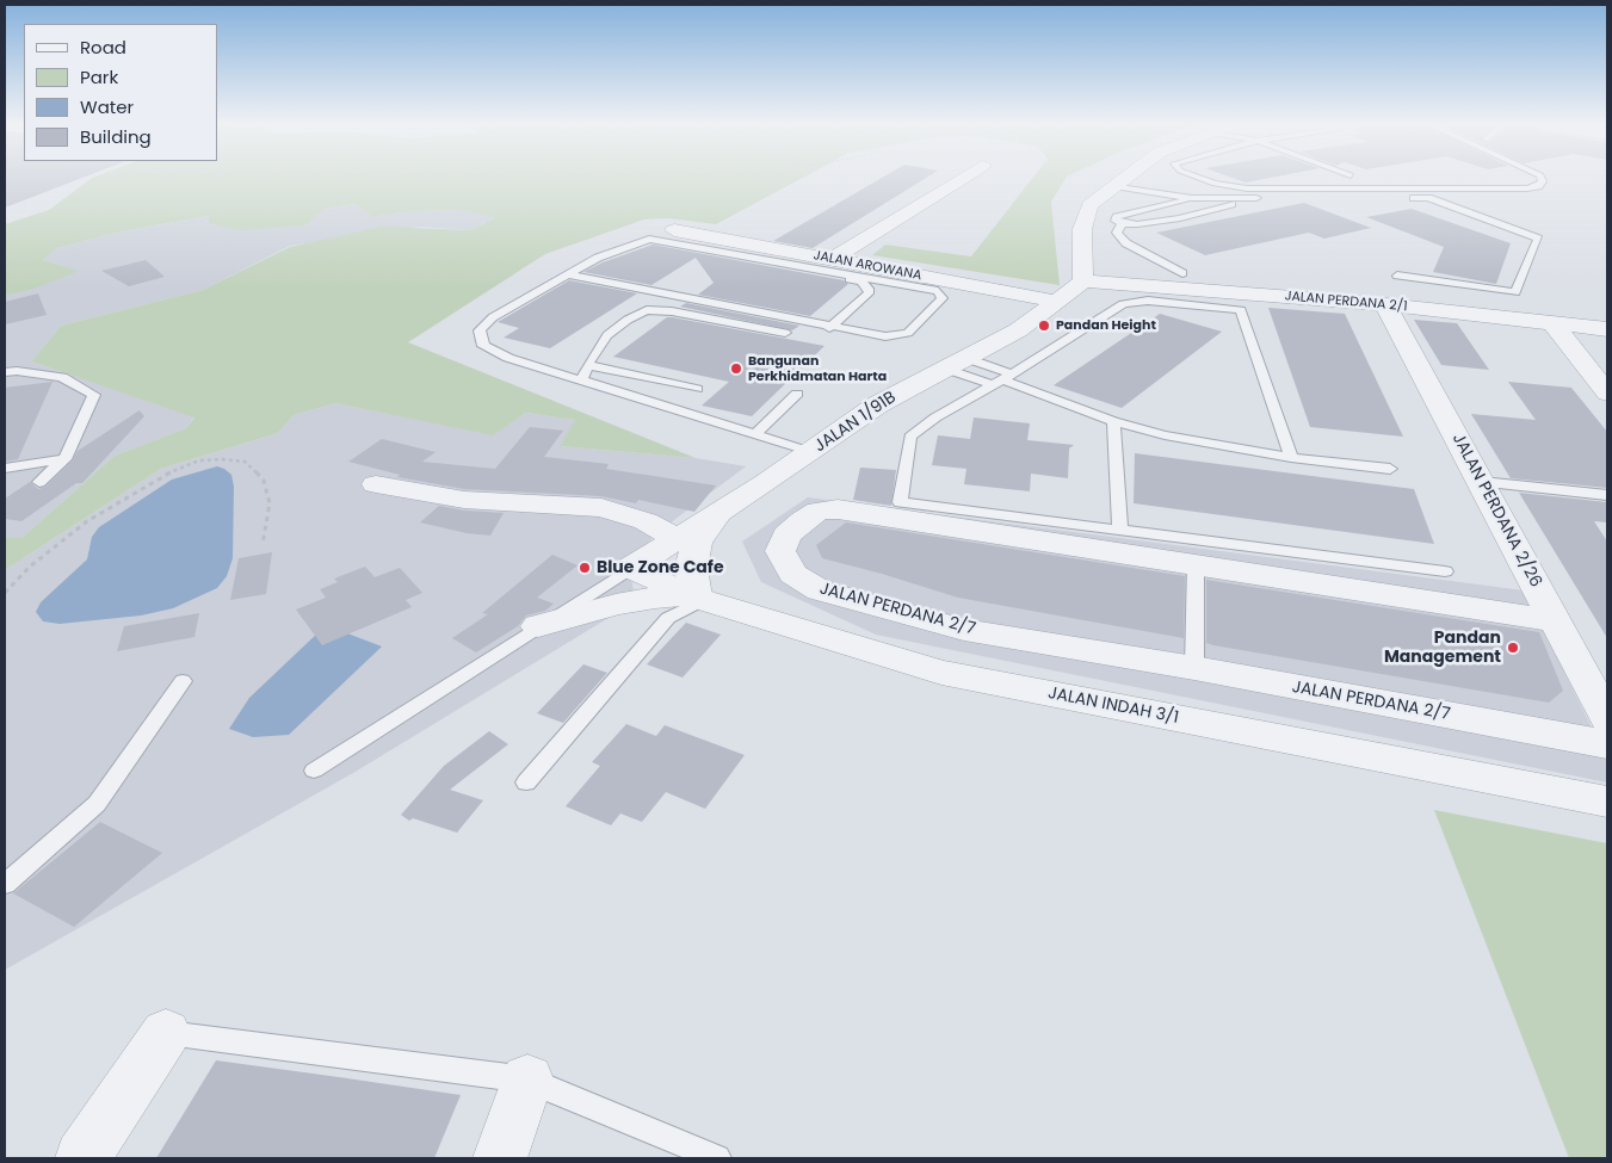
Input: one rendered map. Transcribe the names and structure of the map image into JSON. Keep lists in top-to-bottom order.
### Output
{
  "streets": {
    "street": [
      "JALAN AROWANA",
      "JALAN PERDANA 2/1",
      "JALAN 1/91B",
      "JALAN PERDANA 2/26",
      "JALAN PERDANA 2/7",
      "JALAN INDAH 3/1"
    ]
  },
  "crossings": [
    ["JALAN AROWANA", "JALAN 1/91B"],
    ["JALAN PERDANA 2/1", "JALAN 1/91B"],
    ["JALAN PERDANA 2/1", "JALAN PERDANA 2/26"],
    ["JALAN 1/91B", "JALAN INDAH 3/1"],
    ["JALAN PERDANA 2/26", "JALAN PERDANA 2/7"]
  ],
  "places": [
    "Pandan Height",
    "Bangunan Perkhidmatan Harta",
    "Blue Zone Cafe",
    "Pandan Management"
  ],
  "legend": [
    "Road",
    "Park",
    "Water",
    "Building"
  ]
}
